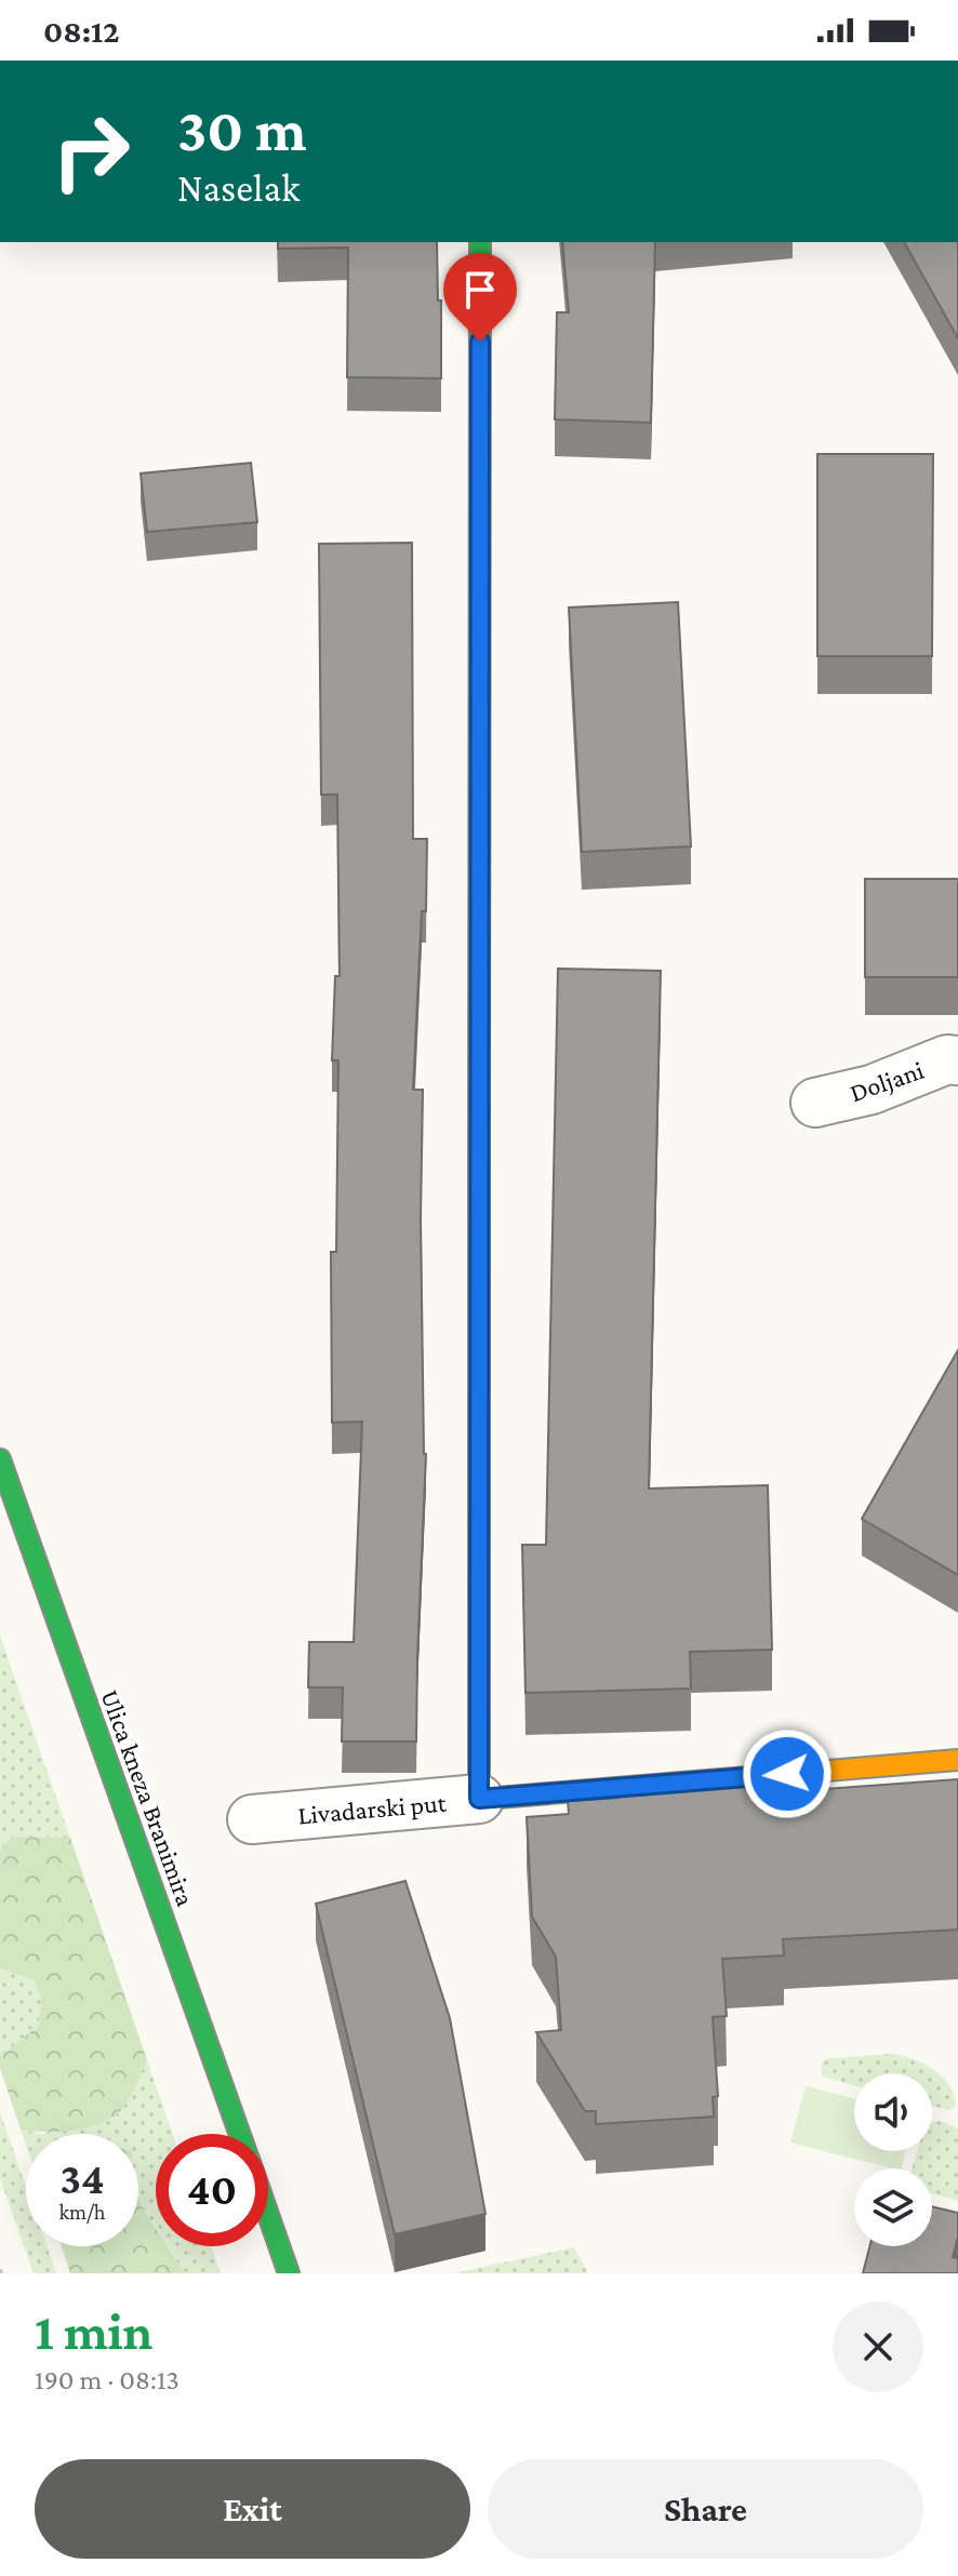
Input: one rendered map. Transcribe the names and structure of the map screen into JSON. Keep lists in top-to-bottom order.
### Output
{
  "streets": {
    "street": ["Doljani", "Ulica kneza Branimira", "Livadarski put"]
  },
  "page": {
    "status": "08:12",
    "turn": ["30 m", "Naselak"],
    "speed": "34 km/h",
    "limit": "40",
    "heading": ["1 min", "190 m · 08:13"],
    "buttons": ["Exit", "Share"]
  }
}
